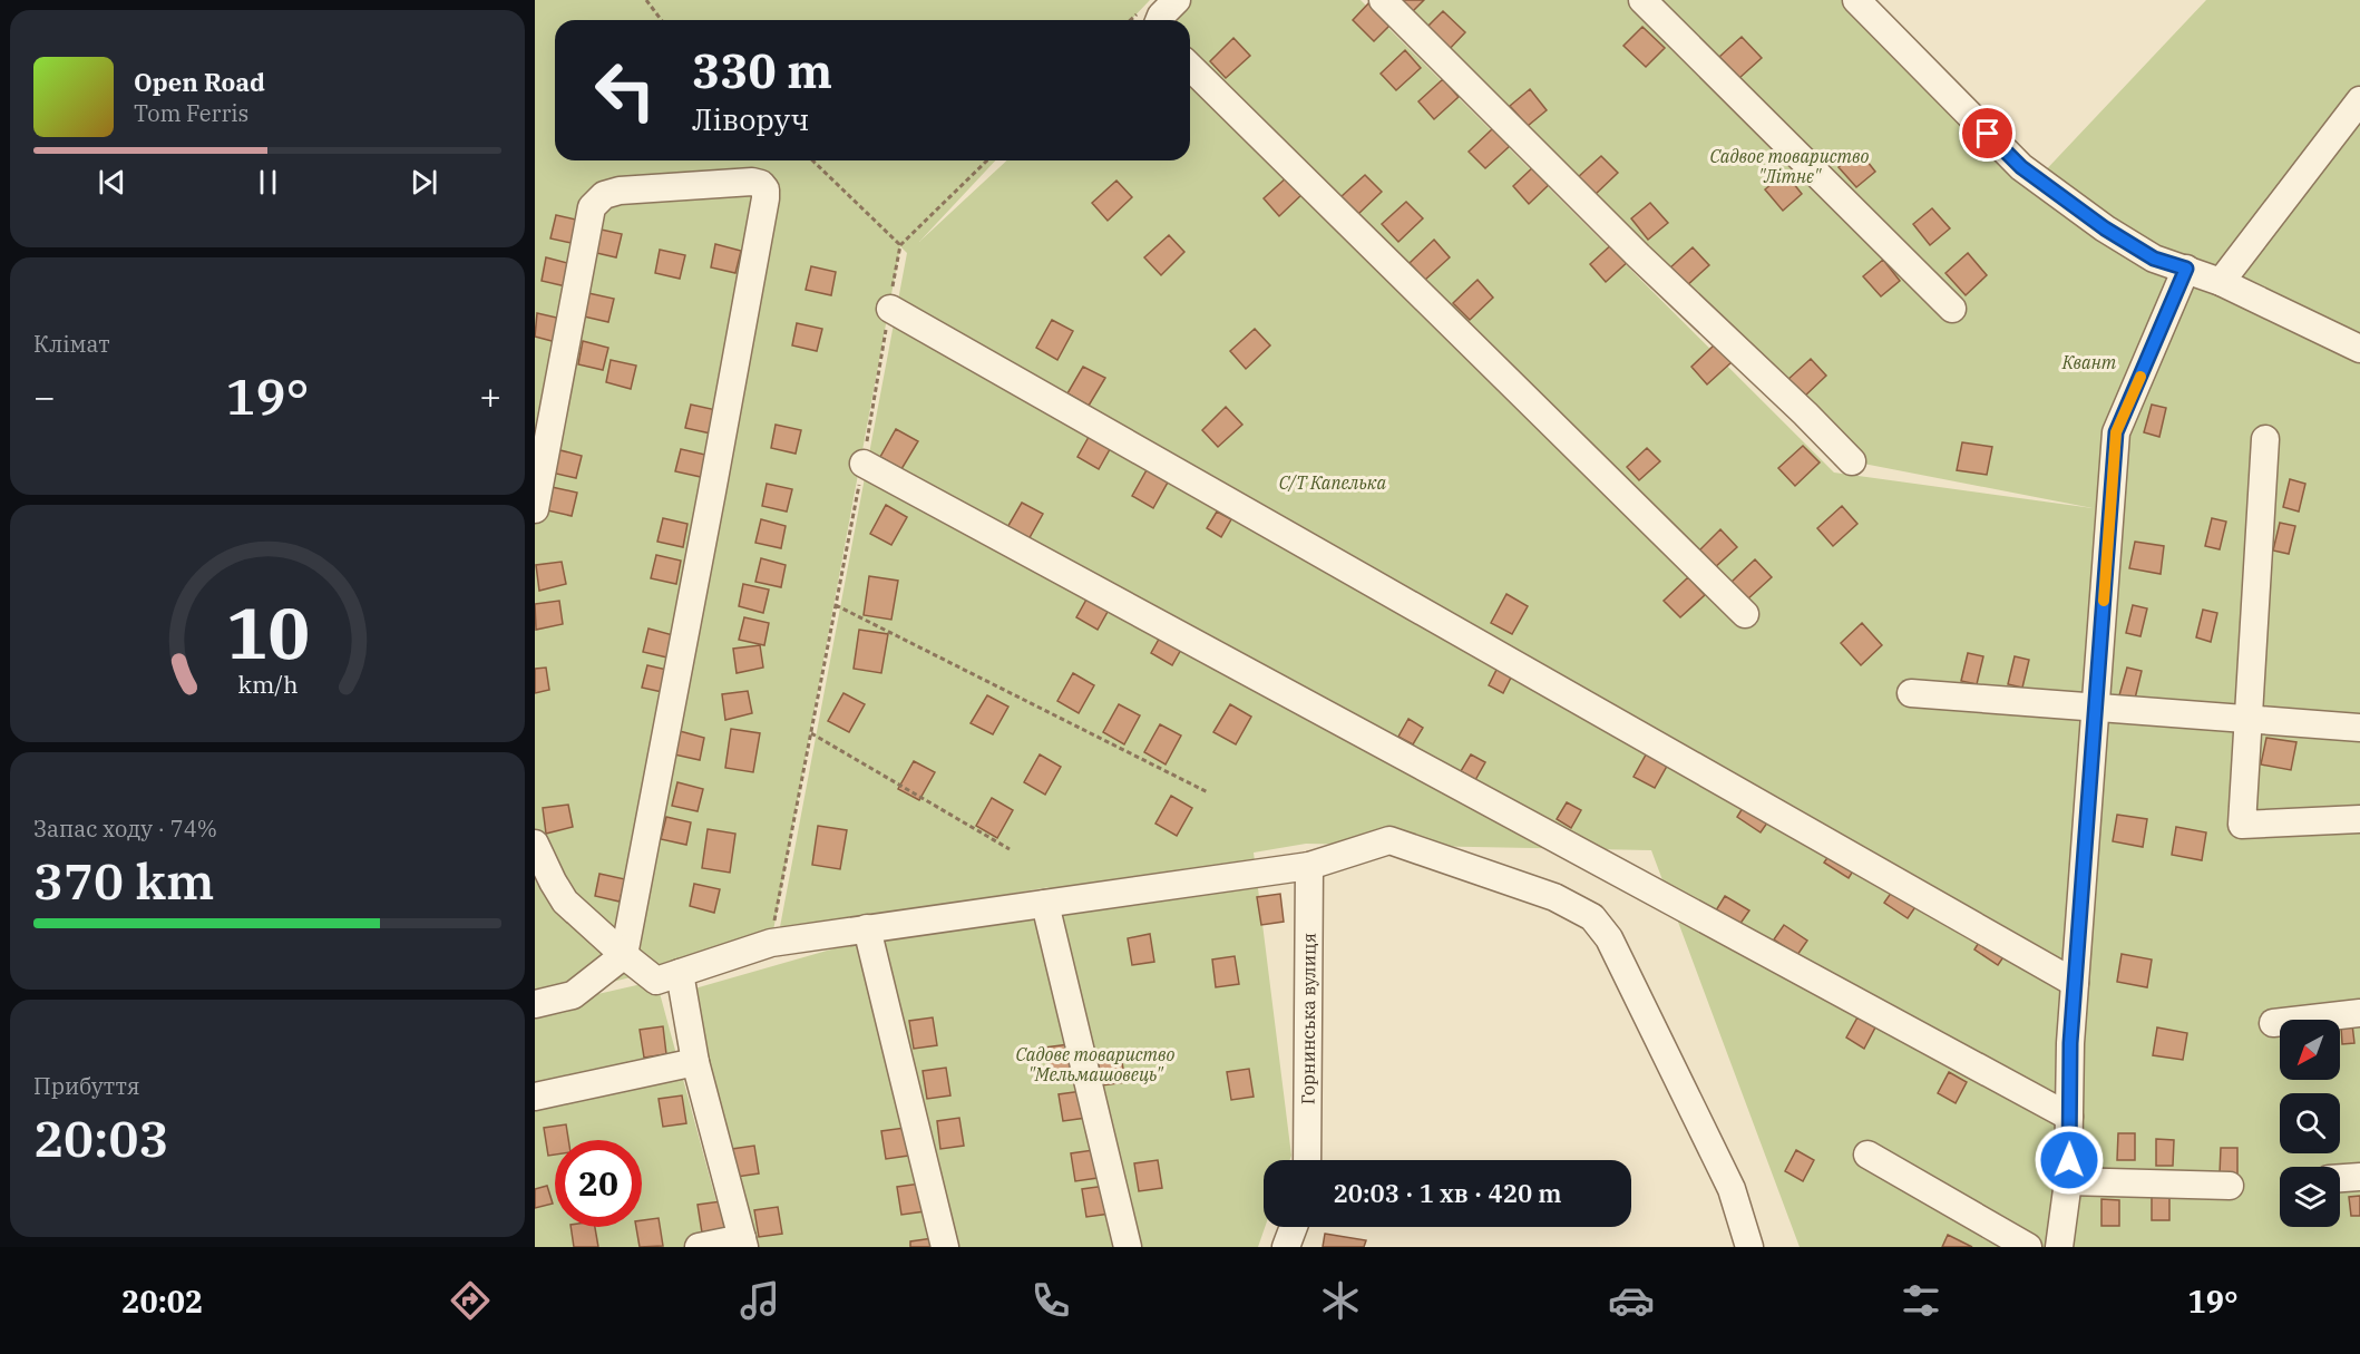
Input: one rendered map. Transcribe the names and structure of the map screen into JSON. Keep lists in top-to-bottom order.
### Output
{
  "streets": {
    "street": ["Горнинська вулиця"]
  },
  "parks": [
    "Садвое товариство \"Літнє\"",
    "Квант",
    "С/Т Капелька",
    "Садове товариство \"Мельмашовець\""
  ],
  "north": "bottom left",
  "page": {
    "turn": ["330 m", "Ліворуч"],
    "song": ["Open Road", "Tom Ferris"],
    "tile": [
      "Клімат",
      ["Запас ходу · 74%", "370 km"],
      ["Прибуття", "20:03"]
    ],
    "heat": ["−", "19°", "+"],
    "limit": "20",
    "trip": "20:03 · 1 хв · 420 m",
    "tabs": ["20:02", "19°"],
    "gauge": ["10", "km/h"]
  }
}
